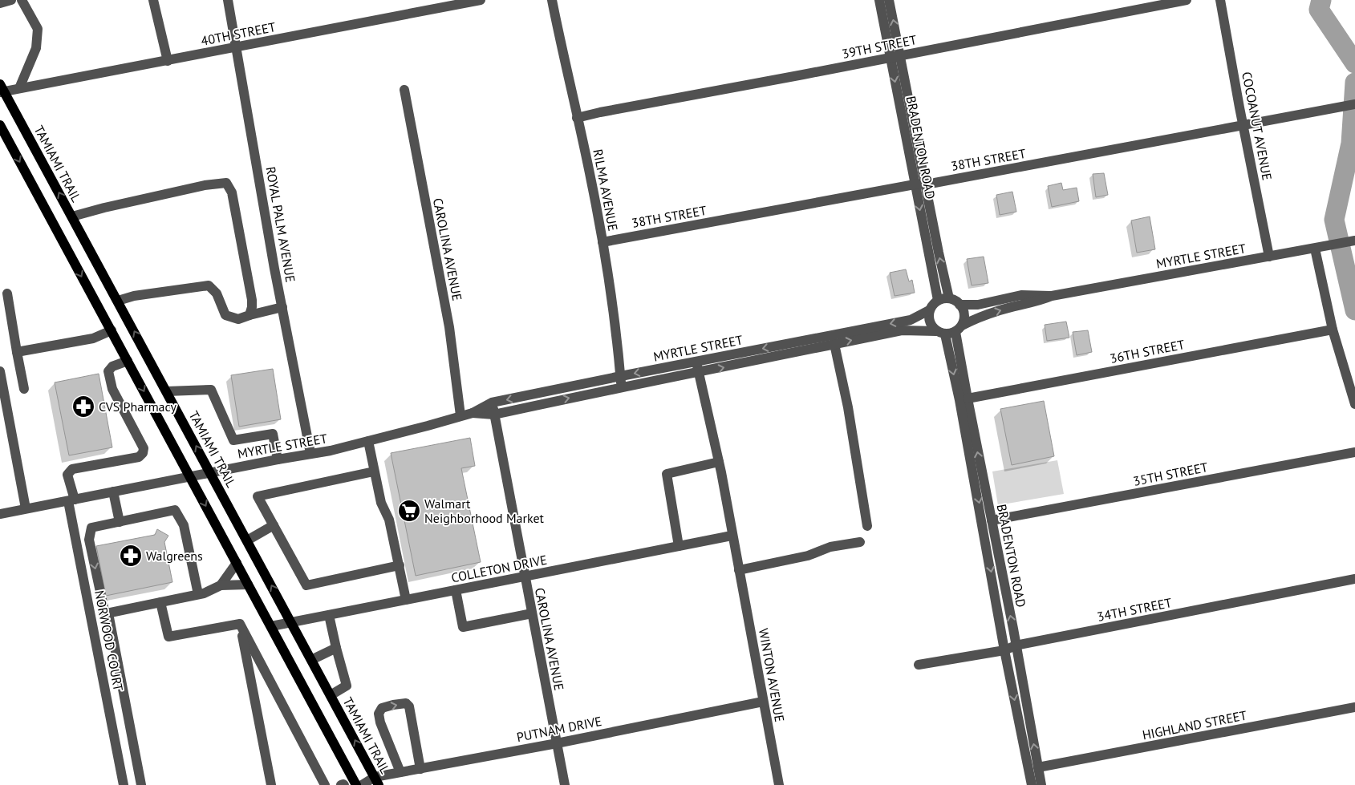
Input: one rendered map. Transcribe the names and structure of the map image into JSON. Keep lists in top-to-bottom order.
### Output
{
  "streets": {
    "main road": ["TAMIAMI TRAIL"],
    "street": [
      "40TH STREET",
      "39TH STREET",
      "COCOANUT AVENUE",
      "BRADENTON ROAD",
      "38TH STREET",
      "RILMA AVENUE",
      "ROYAL PALM AVENUE",
      "CAROLINA AVENUE",
      "MYRTLE STREET",
      "36TH STREET",
      "35TH STREET",
      "COLLETON DRIVE",
      "34TH STREET",
      "NORWOOD COURT",
      "WINTON AVENUE",
      "HIGHLAND STREET",
      "PUTNAM DRIVE"
    ]
  },
  "crossings": [
    ["40TH STREET", "TAMIAMI TRAIL"],
    ["40TH STREET", "ROYAL PALM AVENUE"],
    ["39TH STREET", "BRADENTON ROAD"],
    ["39TH STREET", "RILMA AVENUE"],
    ["COCOANUT AVENUE", "38TH STREET"],
    ["COCOANUT AVENUE", "MYRTLE STREET"],
    ["BRADENTON ROAD", "38TH STREET"],
    ["BRADENTON ROAD", "MYRTLE STREET"],
    ["BRADENTON ROAD", "36TH STREET"],
    ["BRADENTON ROAD", "35TH STREET"],
    ["BRADENTON ROAD", "34TH STREET"],
    ["BRADENTON ROAD", "HIGHLAND STREET"],
    ["38TH STREET", "RILMA AVENUE"],
    ["TAMIAMI TRAIL", "MYRTLE STREET"],
    ["TAMIAMI TRAIL", "COLLETON DRIVE"],
    ["TAMIAMI TRAIL", "PUTNAM DRIVE"],
    ["RILMA AVENUE", "MYRTLE STREET"],
    ["ROYAL PALM AVENUE", "MYRTLE STREET"],
    ["CAROLINA AVENUE", "MYRTLE STREET"],
    ["CAROLINA AVENUE", "COLLETON DRIVE"],
    ["CAROLINA AVENUE", "PUTNAM DRIVE"],
    ["MYRTLE STREET", "NORWOOD COURT"],
    ["MYRTLE STREET", "WINTON AVENUE"],
    ["COLLETON DRIVE", "WINTON AVENUE"],
    ["WINTON AVENUE", "PUTNAM DRIVE"]
  ],
  "places": {
    "pharmacy": ["CVS Pharmacy", "Walgreens"],
    "supermarket": ["Walmart Neighborhood Market"]
  }
}
